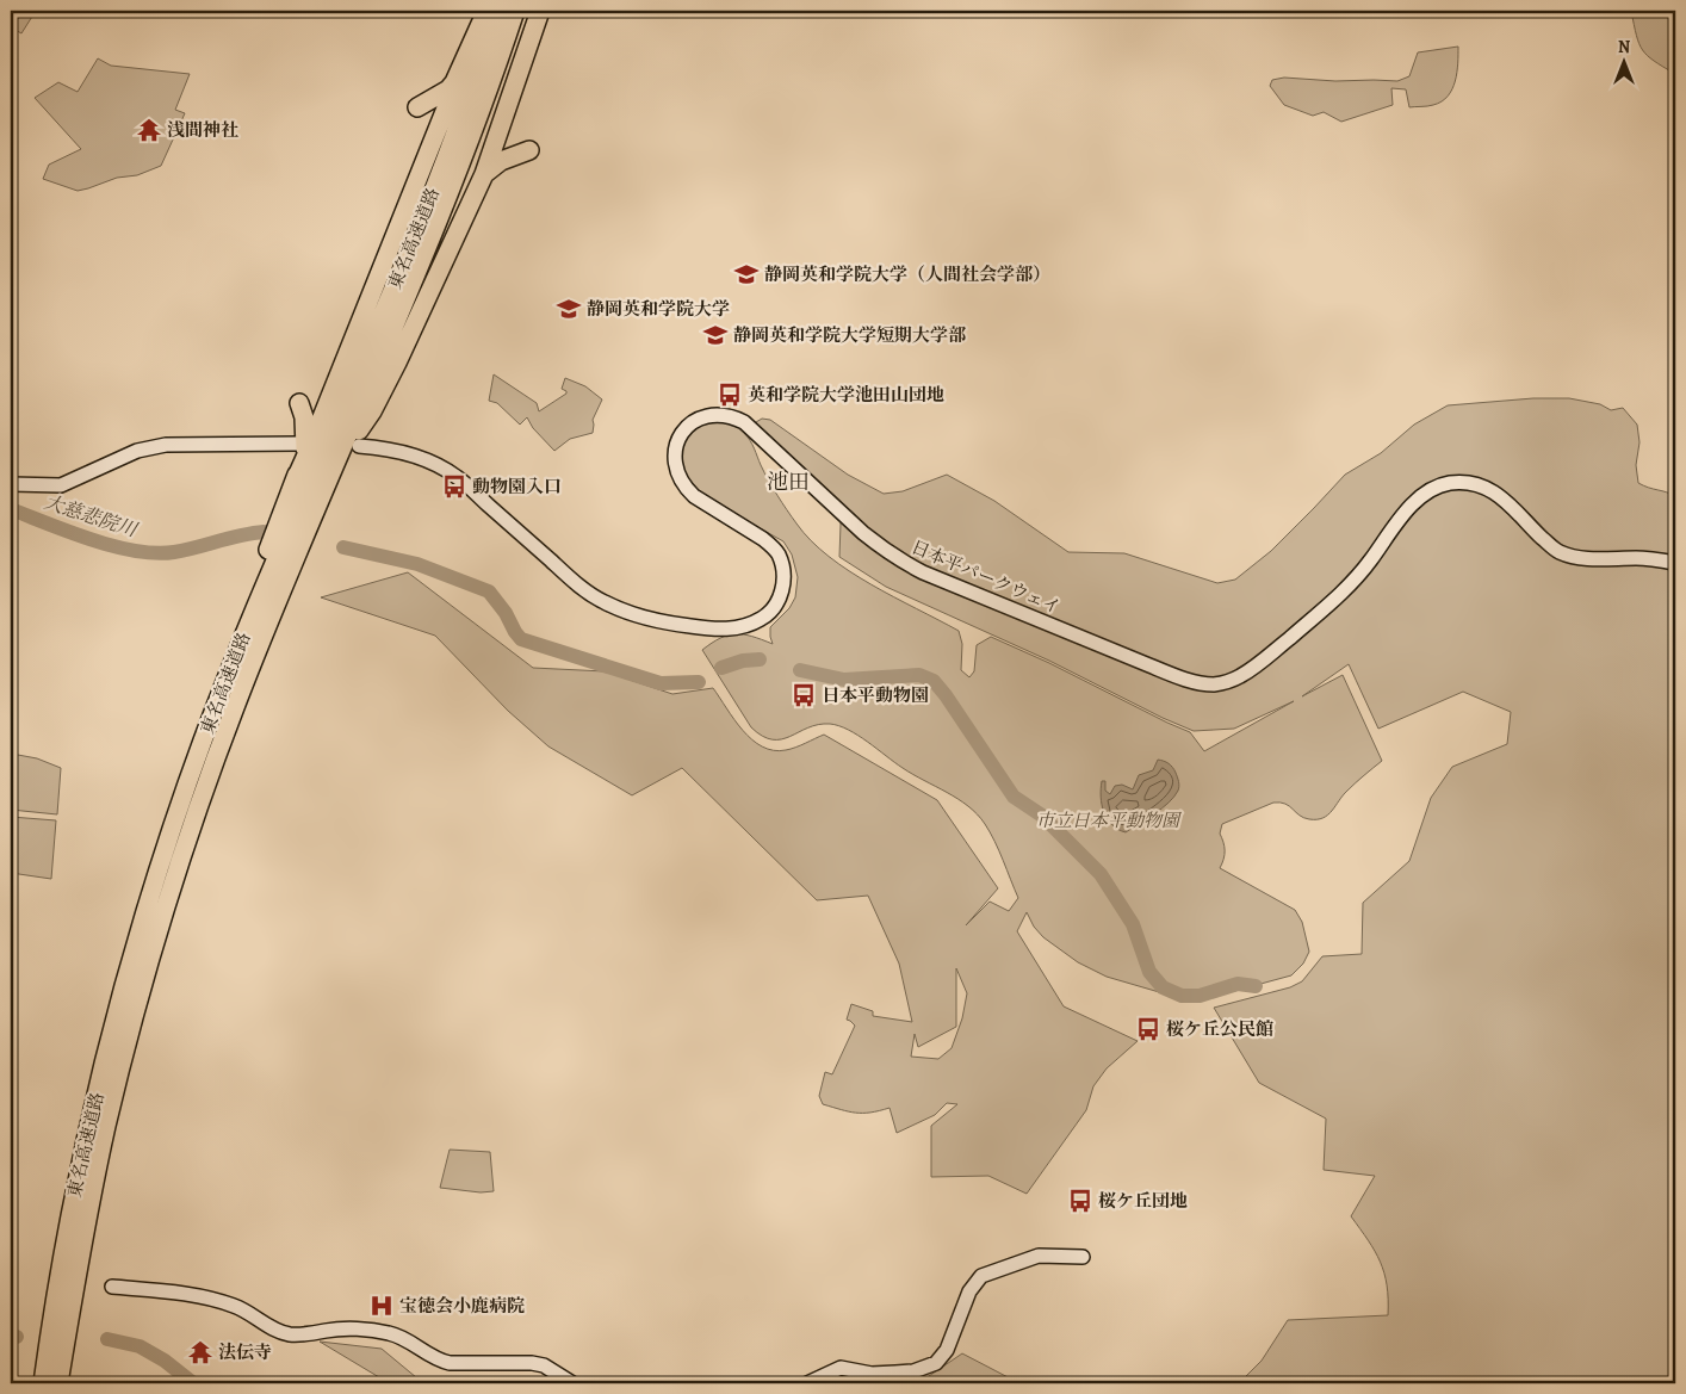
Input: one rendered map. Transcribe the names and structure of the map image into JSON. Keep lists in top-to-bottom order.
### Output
{
  "streets": {
    "highway": ["東名高速道路"],
    "street": ["日本平パークウェイ"]
  },
  "districts": ["池田"],
  "water": ["大慈悲院川"],
  "parks": ["市立日本平動物園"],
  "places": {
    "temple": ["浅間神社", "法伝寺"],
    "school or university": ["静岡英和学院大学（人間社会学部）", "静岡英和学院大学", "静岡英和学院大学短期大学部"],
    "bus stop": [
      "英和学院大学池田山団地",
      "動物園入口",
      "日本平動物園",
      "桜ケ丘公民館",
      "桜ケ丘団地"
    ],
    "hospital": ["宝徳会小鹿病院"]
  },
  "north": "top"
}
